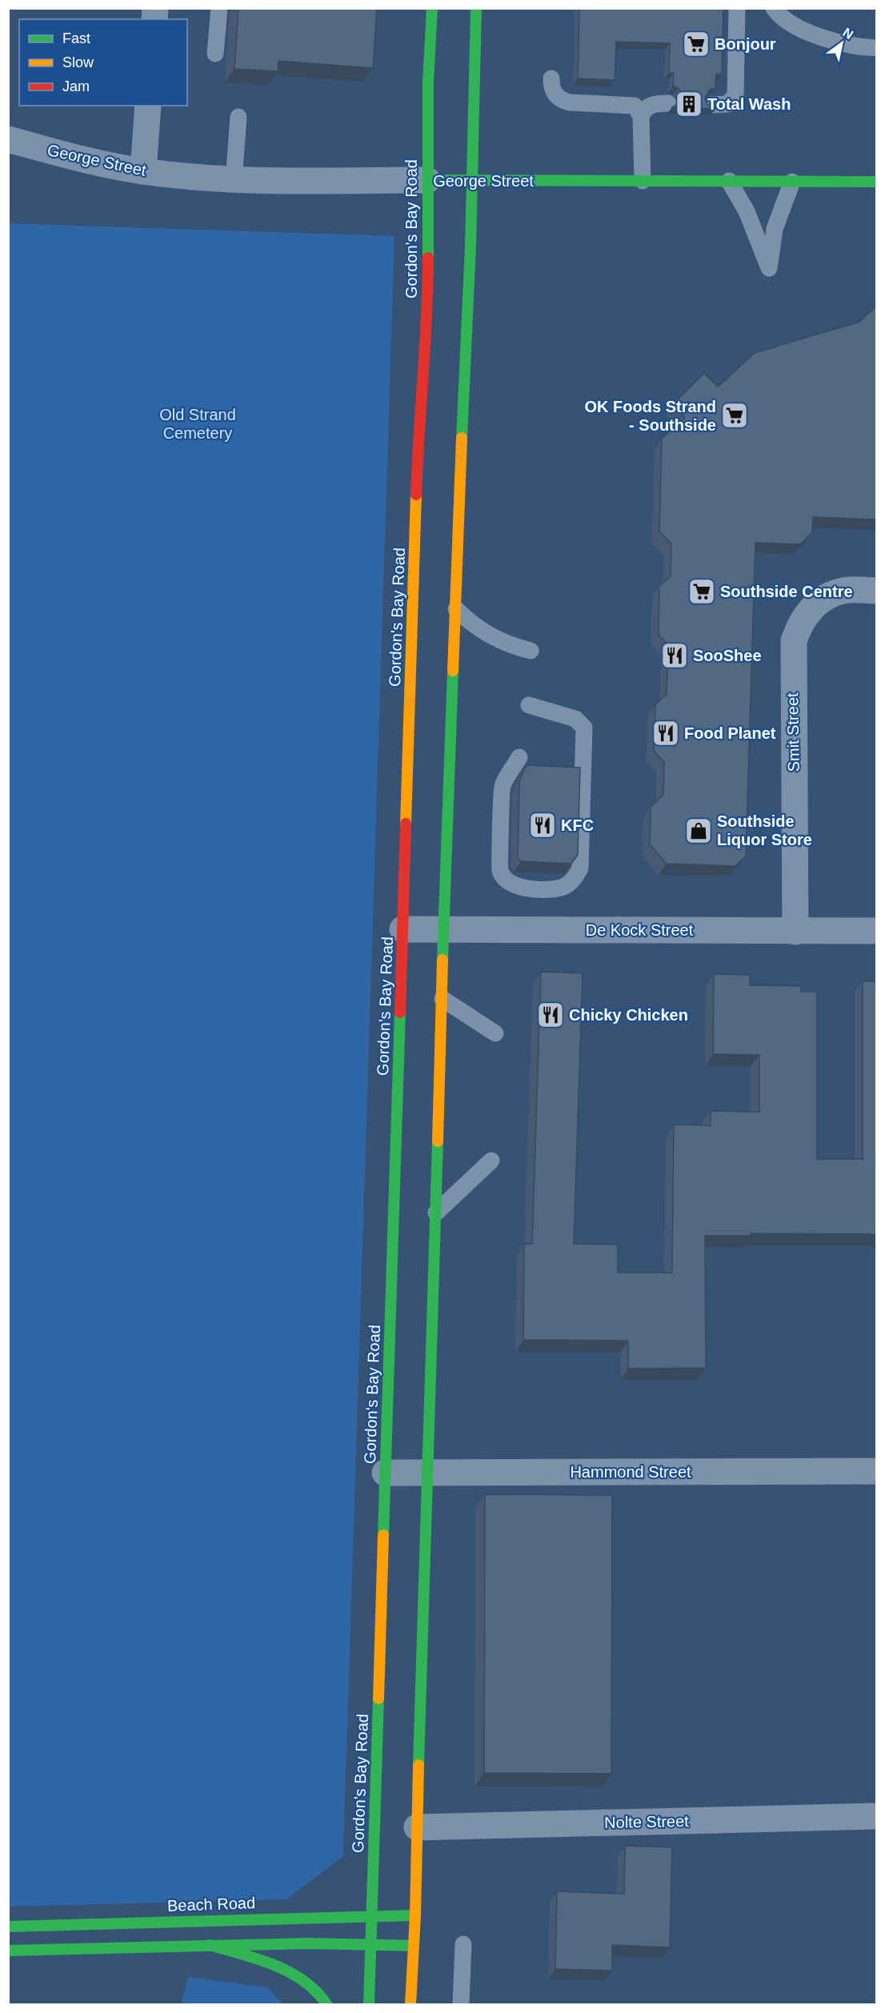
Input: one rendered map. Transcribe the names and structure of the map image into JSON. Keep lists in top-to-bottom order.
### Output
{
  "streets": {
    "main road": ["George Street", "Gordon's Bay Road", "Beach Road"],
    "street": [
      "Smit Street",
      "De Kock Street",
      "Hammond Street",
      "Nolte Street"
    ]
  },
  "crossings": [
    ["George Street", "Gordon's Bay Road"],
    ["Gordon's Bay Road", "De Kock Street"],
    ["Gordon's Bay Road", "Hammond Street"],
    ["Gordon's Bay Road", "Beach Road"],
    ["Smit Street", "De Kock Street"]
  ],
  "parks": ["Old Strand Cemetery"],
  "places": {
    "supermarket": ["Bonjour", "OK Foods Strand - Southside", "Southside Centre"],
    "building": ["Total Wash"],
    "restaurant": [
      "SooShee",
      "Food Planet",
      "KFC",
      "Chicky Chicken"
    ],
    "shop": ["Southside Liquor Store"]
  },
  "legend": ["Fast", "Slow", "Jam"],
  "north": "top right"
}
